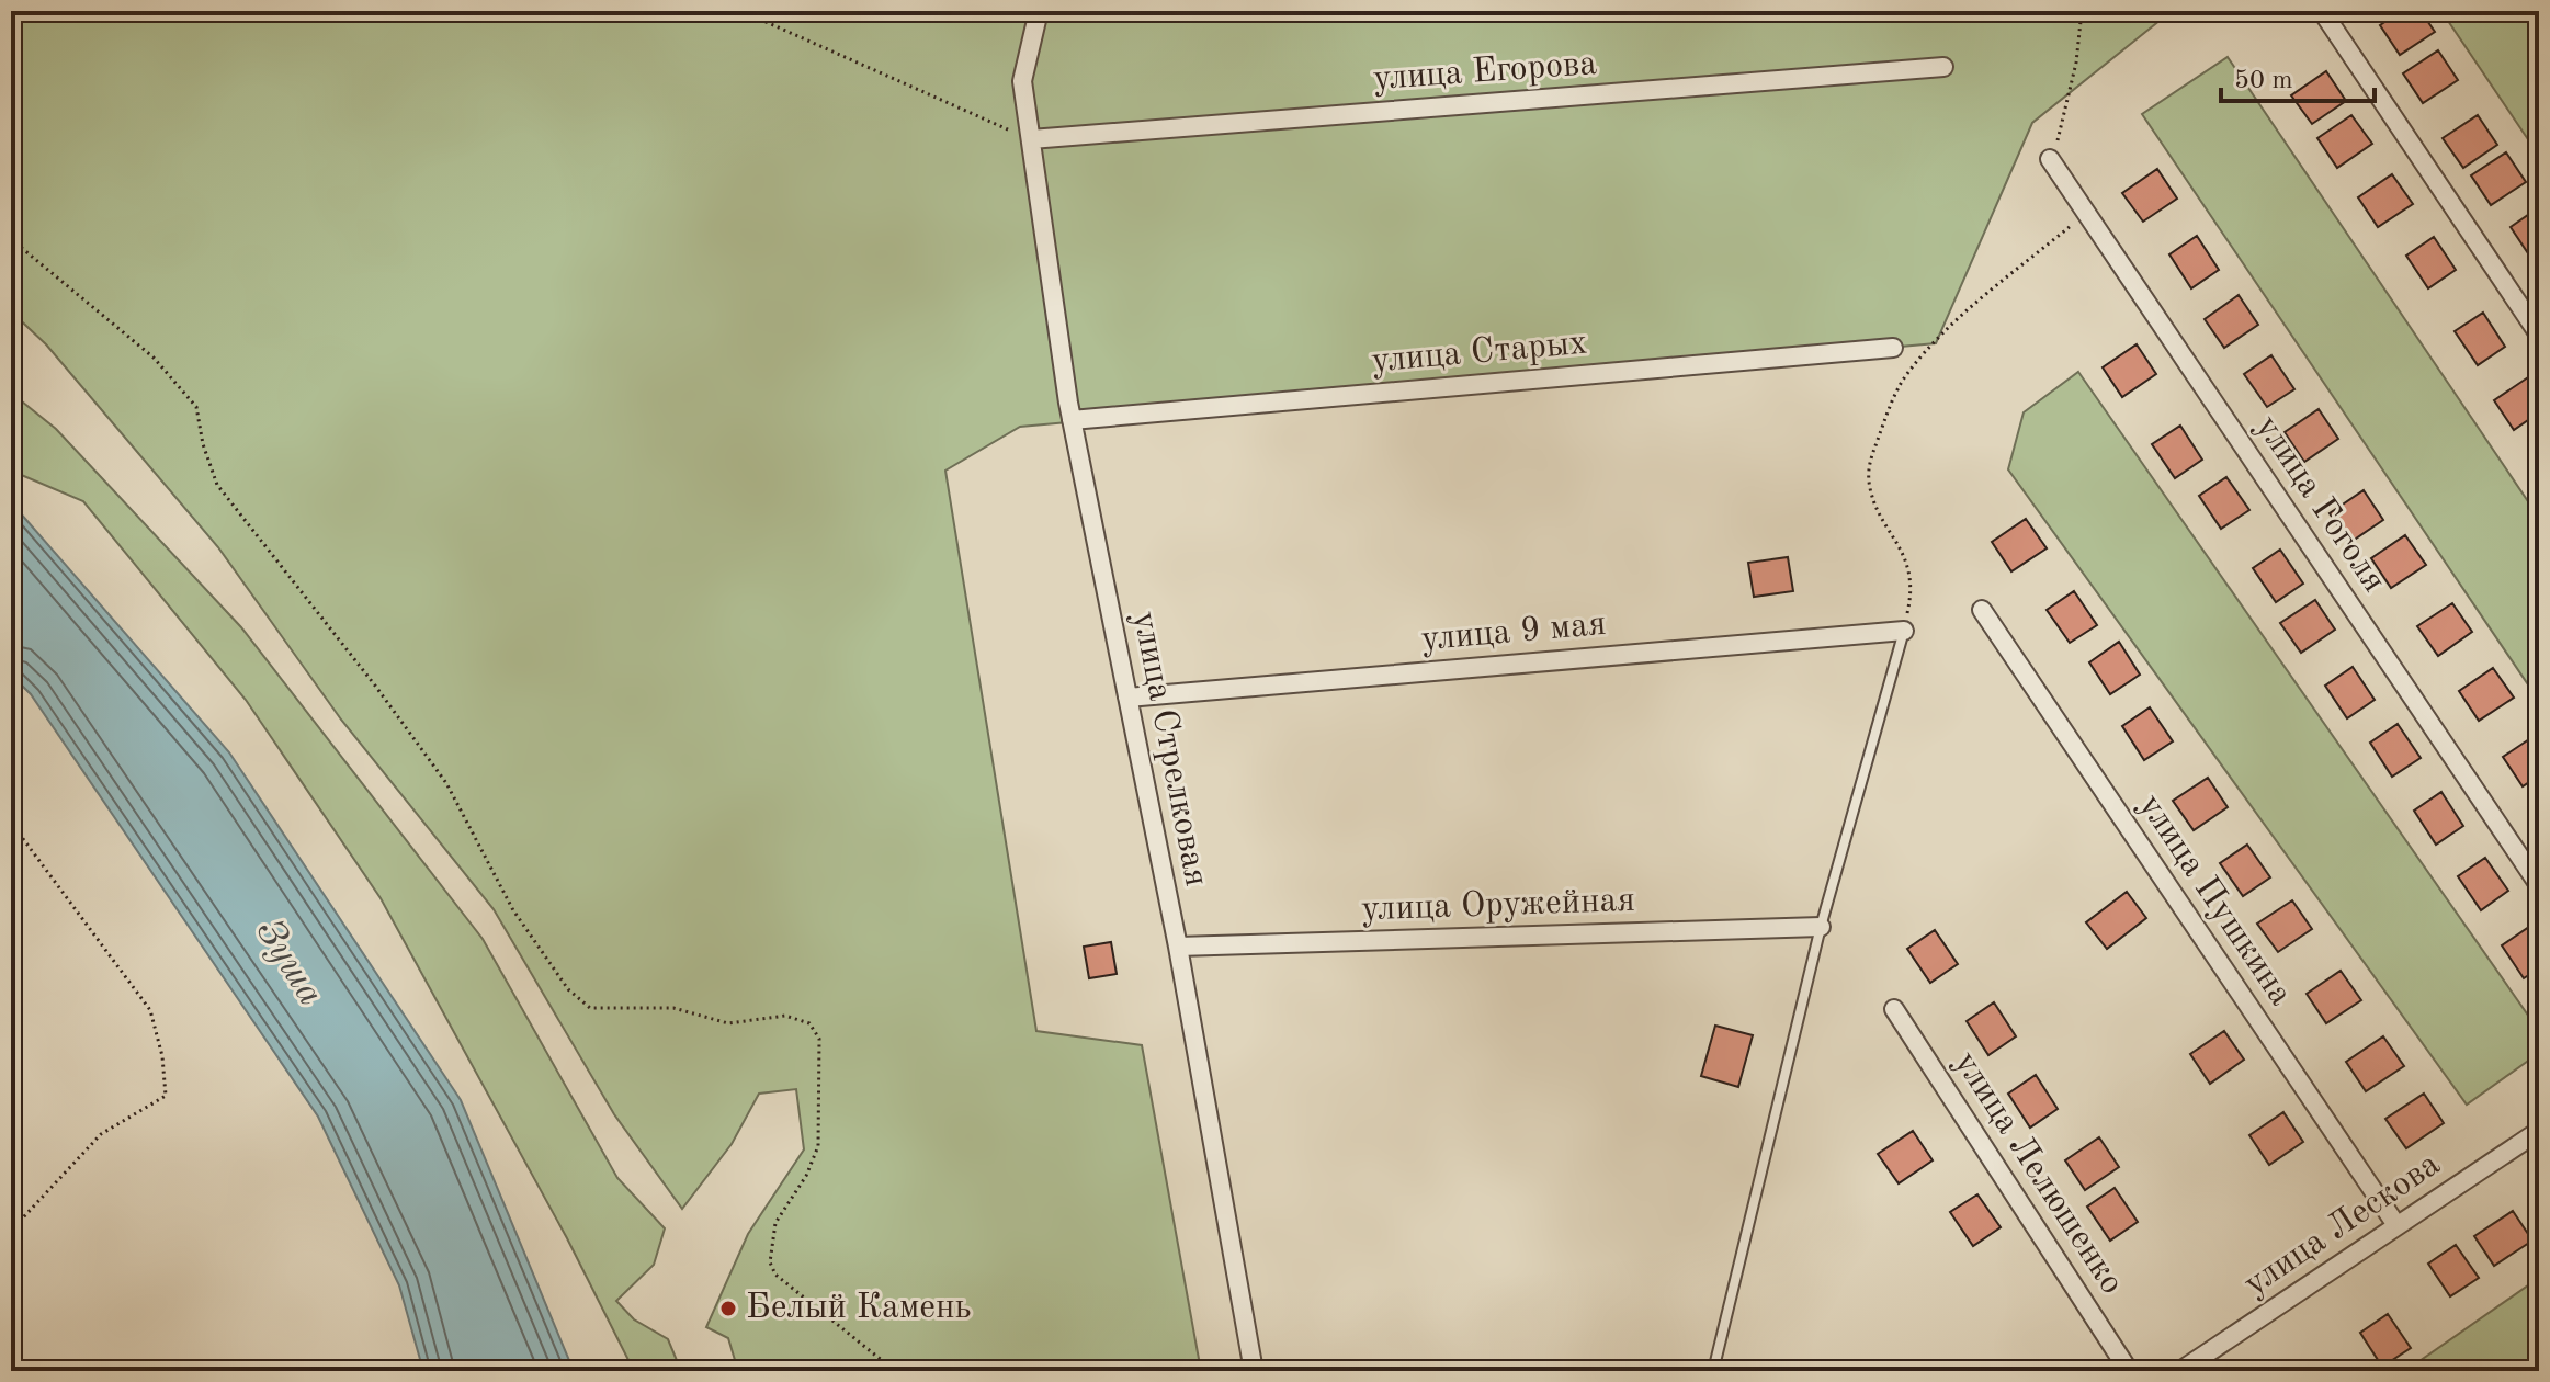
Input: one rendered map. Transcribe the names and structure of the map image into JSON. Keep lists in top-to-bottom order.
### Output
{
  "streets": {
    "street": [
      "улица Егорова",
      "улица Старых",
      "улица Гоголя",
      "улица 9 мая",
      "улица Стрелковая",
      "улица Пушкина",
      "улица Оружейная",
      "улица Лелюшенко",
      "улица Лескова"
    ]
  },
  "crossings": [
    ["улица Егорова", "улица Стрелковая"],
    ["улица Старых", "улица Стрелковая"],
    ["улица 9 мая", "улица Стрелковая"],
    ["улица Стрелковая", "улица Оружейная"],
    ["улица Пушкина", "улица Лескова"]
  ],
  "water": ["Зуша"],
  "places": ["Белый Камень"],
  "scale_bar": "50 m"
}
